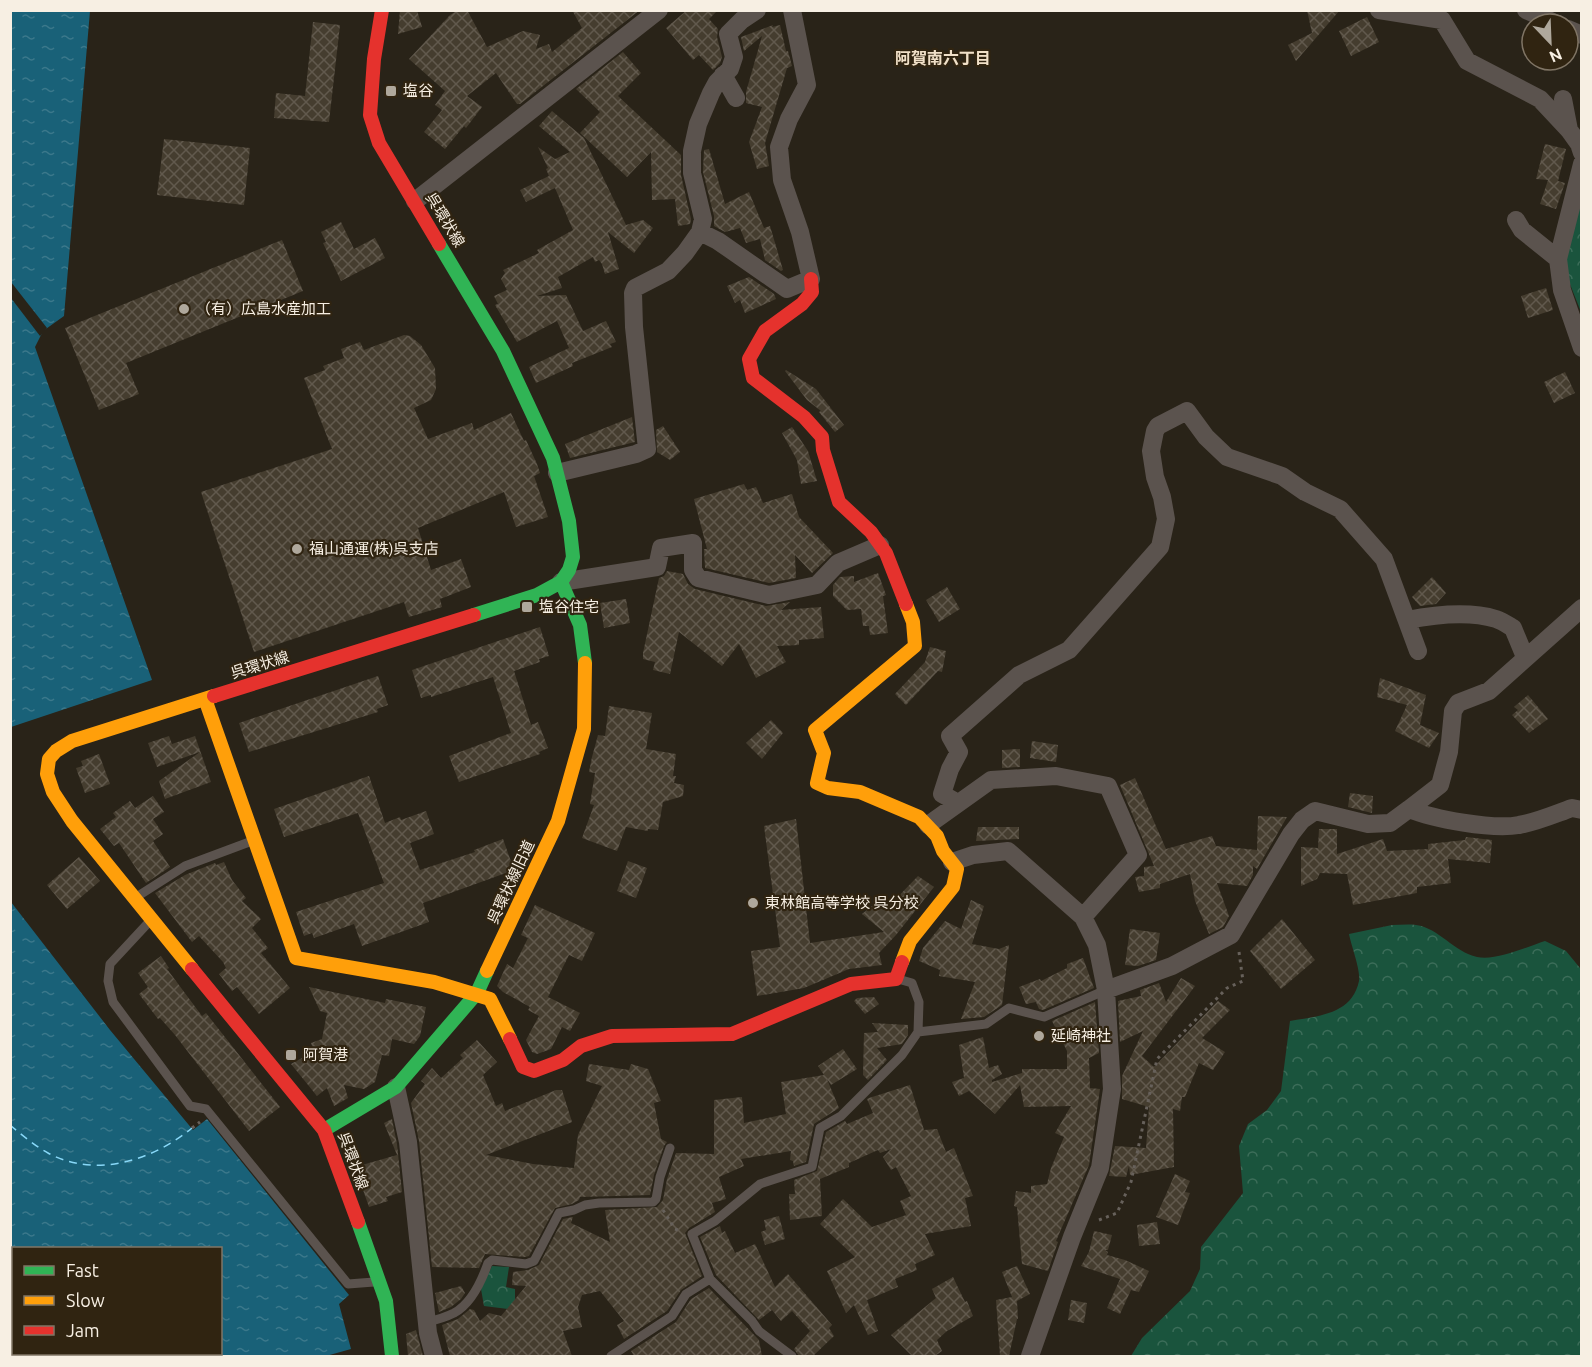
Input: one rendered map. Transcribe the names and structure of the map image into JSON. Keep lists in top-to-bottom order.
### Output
{
  "streets": {
    "street": ["呉環状線", "呉環状線旧道"]
  },
  "crossings": [
    ["呉環状線", "呉環状線旧道"]
  ],
  "districts": ["阿賀南六丁目"],
  "places": {
    "transit": ["塩谷", "塩谷住宅", "阿賀港"],
    "other": [
      "（有）広島水産加工",
      "福山通運(株)呉支店",
      "東林館高等学校 呉分校",
      "延崎神社"
    ]
  },
  "legend": ["Fast", "Slow", "Jam"],
  "north": "bottom right"
}
